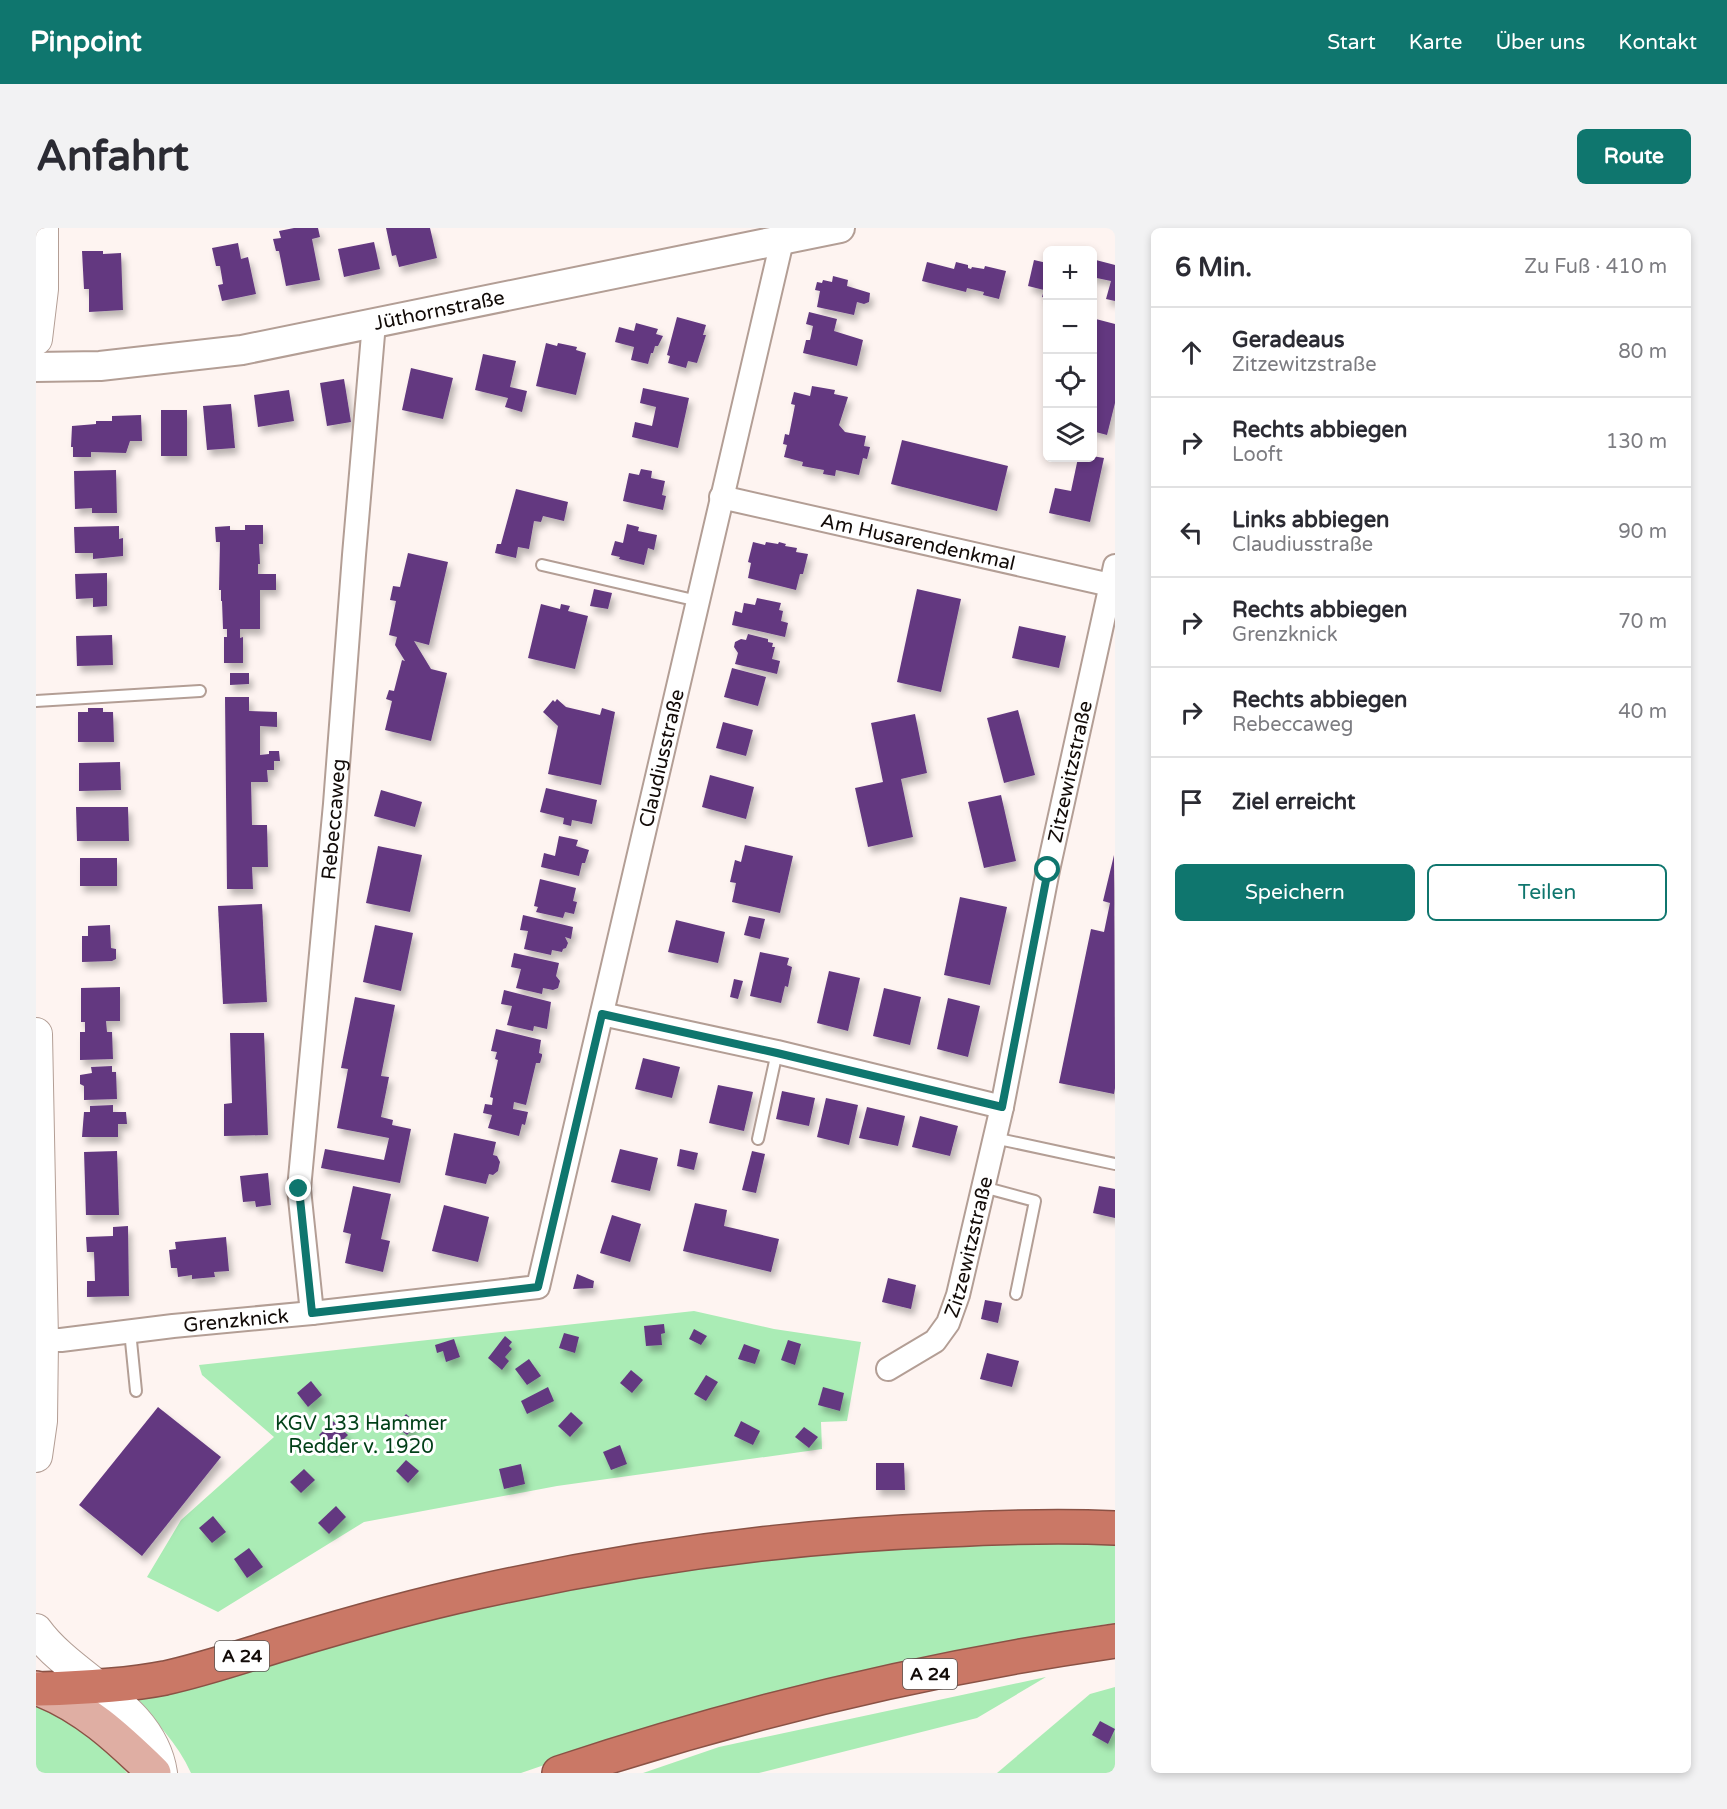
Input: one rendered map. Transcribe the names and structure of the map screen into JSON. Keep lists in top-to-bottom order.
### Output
{
  "streets": {
    "highway": ["A 24"],
    "street": [
      "Jüthornstraße",
      "Am Husarendenkmal",
      "Claudiusstraße",
      "Zitzewitzstraße",
      "Rebeccaweg",
      "Grenzknick"
    ]
  },
  "crossings": [
    ["Jüthornstraße", "Claudiusstraße"],
    ["Jüthornstraße", "Rebeccaweg"],
    ["Am Husarendenkmal", "Claudiusstraße"],
    ["Am Husarendenkmal", "Zitzewitzstraße"],
    ["Claudiusstraße", "Grenzknick"],
    ["Rebeccaweg", "Grenzknick"]
  ],
  "parks": ["KGV 133 Hammer Redder v. 1920"],
  "page": {
    "header": "Pinpoint",
    "nav": [
      "Start",
      "Karte",
      "Über uns",
      "Kontakt"
    ],
    "buttons": [
      "Route",
      ["Speichern", "Teilen"]
    ],
    "title": "Anfahrt",
    "heading": ["6 Min.", "Zu Fuß · 410 m"],
    "map_buttons": ["+", "−"],
    "list": [
      ["Geradeaus", "Zitzewitzstraße", "80 m"],
      ["Rechts abbiegen", "Looft", "130 m"],
      ["Links abbiegen", "Claudiusstraße", "90 m"],
      ["Rechts abbiegen", "Grenzknick", "70 m"],
      ["Rechts abbiegen", "Rebeccaweg", "40 m"],
      "Ziel erreicht"
    ]
  }
}
